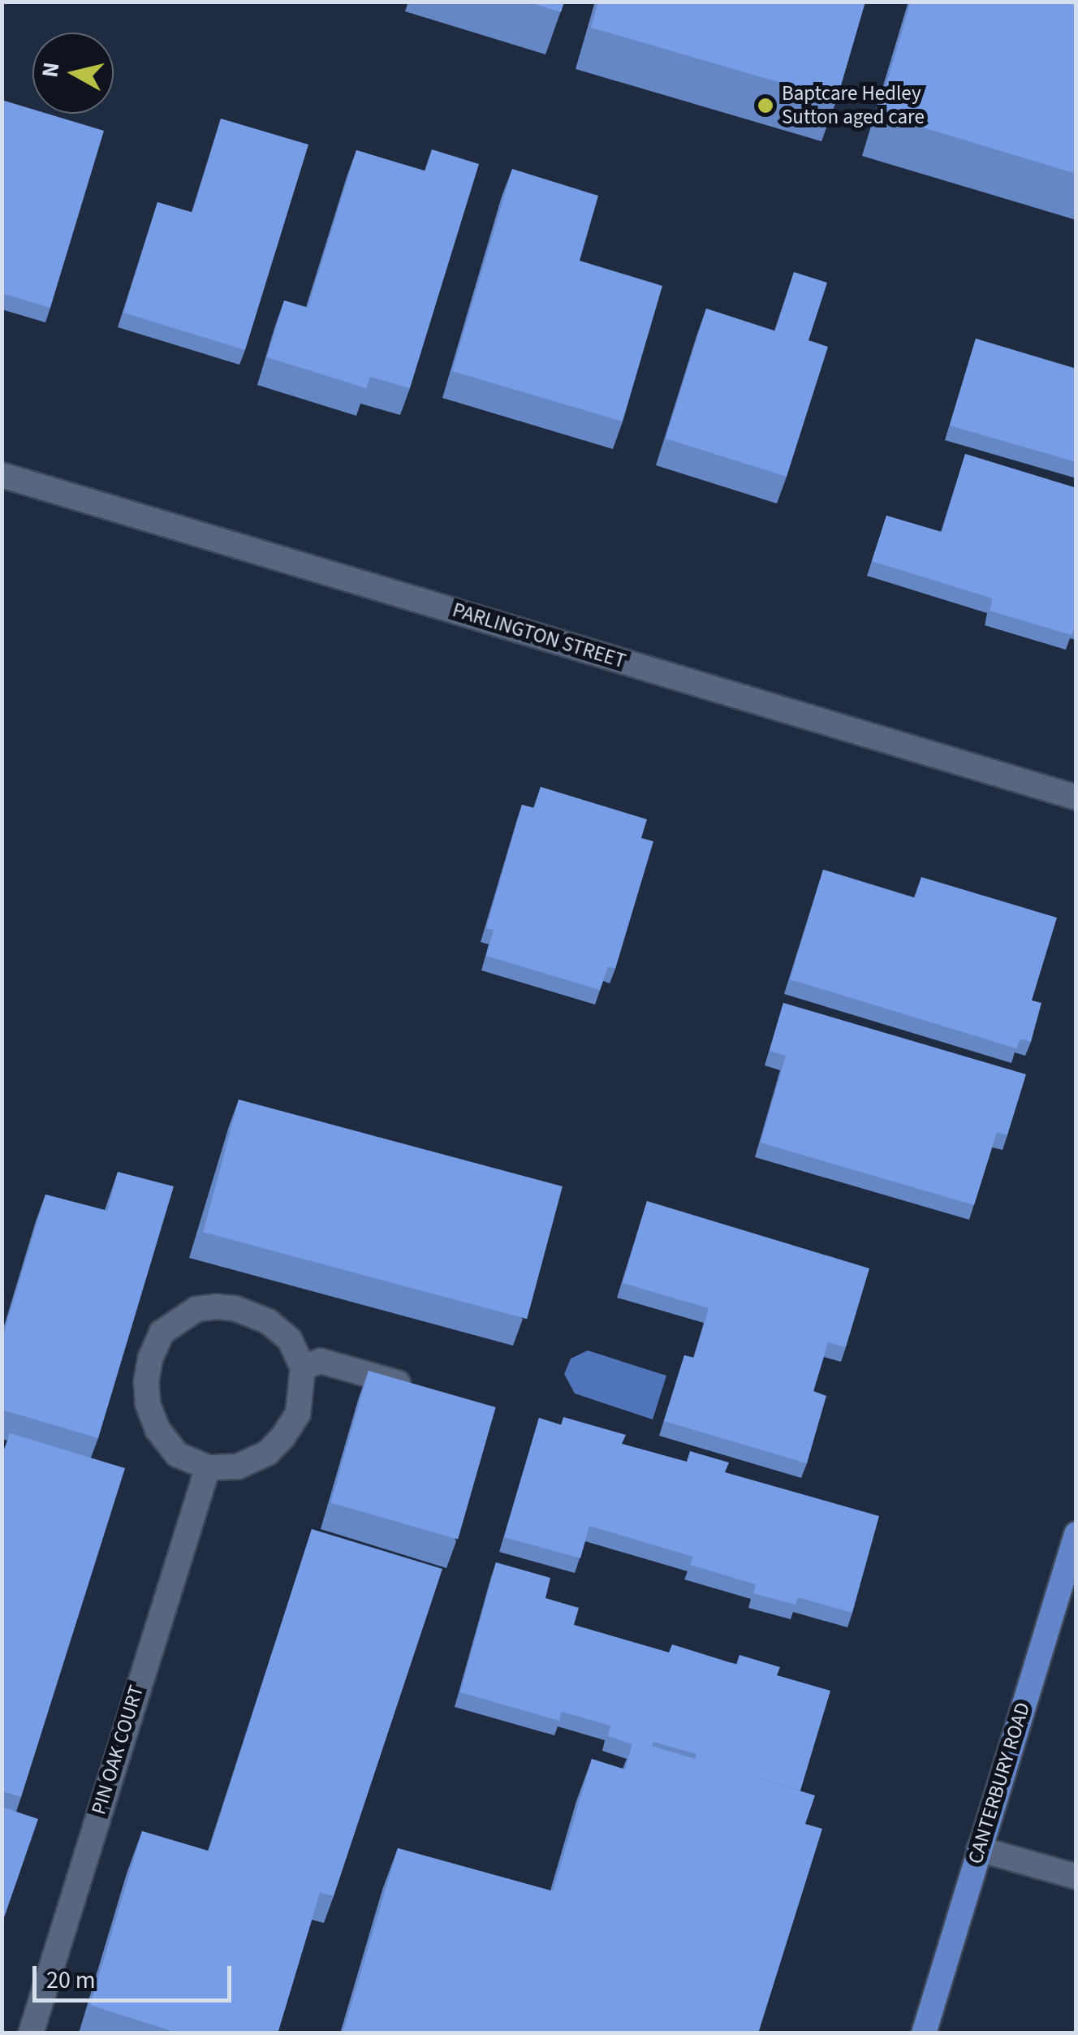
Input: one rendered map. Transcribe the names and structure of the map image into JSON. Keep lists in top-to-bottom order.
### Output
{
  "streets": {
    "main road": ["CANTERBURY ROAD"],
    "street": ["PARLINGTON STREET", "PIN OAK COURT"]
  },
  "places": ["Baptcare Hedley Sutton aged care"],
  "scale_bar": "20 m",
  "north": "left"
}
